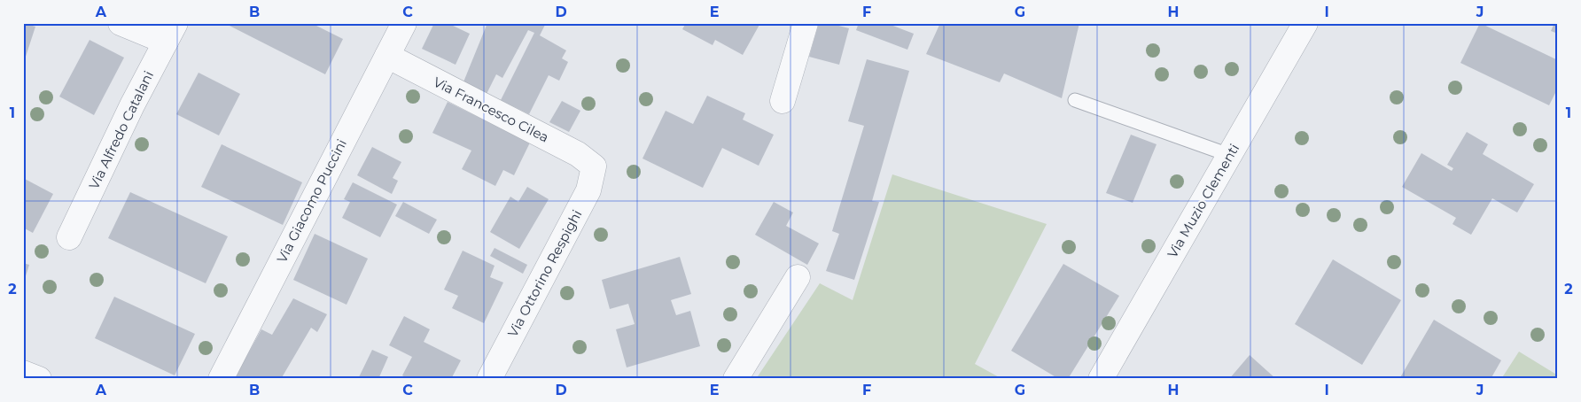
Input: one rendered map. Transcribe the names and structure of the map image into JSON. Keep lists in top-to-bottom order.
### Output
{
  "streets": {
    "street": [
      "Via Francesco Cilea",
      "Via Alfredo Catalani",
      "Via Giacomo Puccini",
      "Via Muzio Clementi",
      "Via Ottorino Respighi"
    ]
  },
  "crossings": [
    ["Via Francesco Cilea", "Via Giacomo Puccini"],
    ["Via Francesco Cilea", "Via Ottorino Respighi"]
  ],
  "grid": {
    "columns": [
      "A",
      "B",
      "C",
      "D",
      "E",
      "F",
      "G",
      "H",
      "I",
      "J"
    ],
    "rows": ["1", "2"]
  }
}
